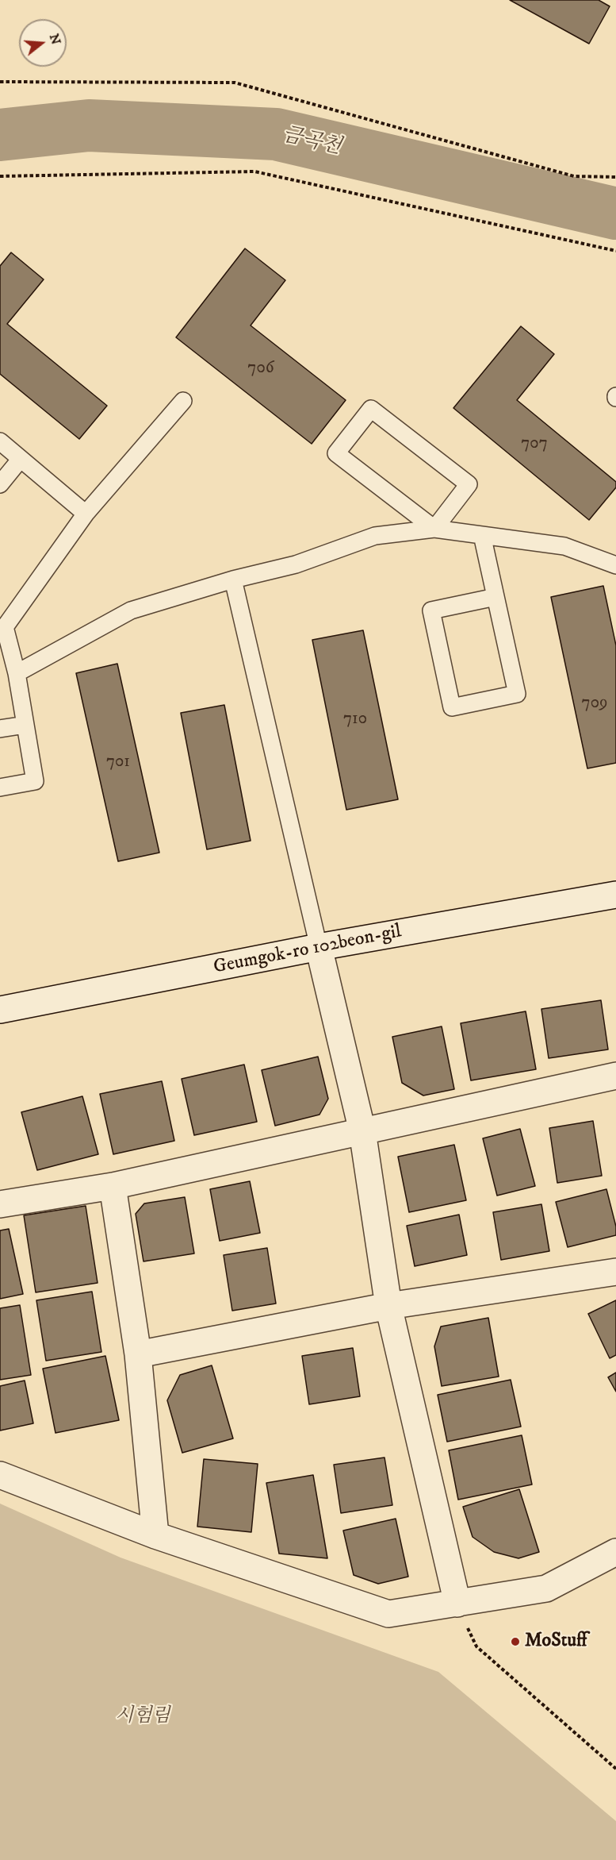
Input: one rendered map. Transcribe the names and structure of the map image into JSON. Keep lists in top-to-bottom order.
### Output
{
  "streets": {
    "street": ["Geumgok-ro 102beon-gil"]
  },
  "water": ["금곡천"],
  "parks": ["시험림"],
  "places": ["MoStuff"],
  "house_numbers": [
    "706",
    "707",
    "709",
    "710",
    "701"
  ],
  "north": "right"
}
